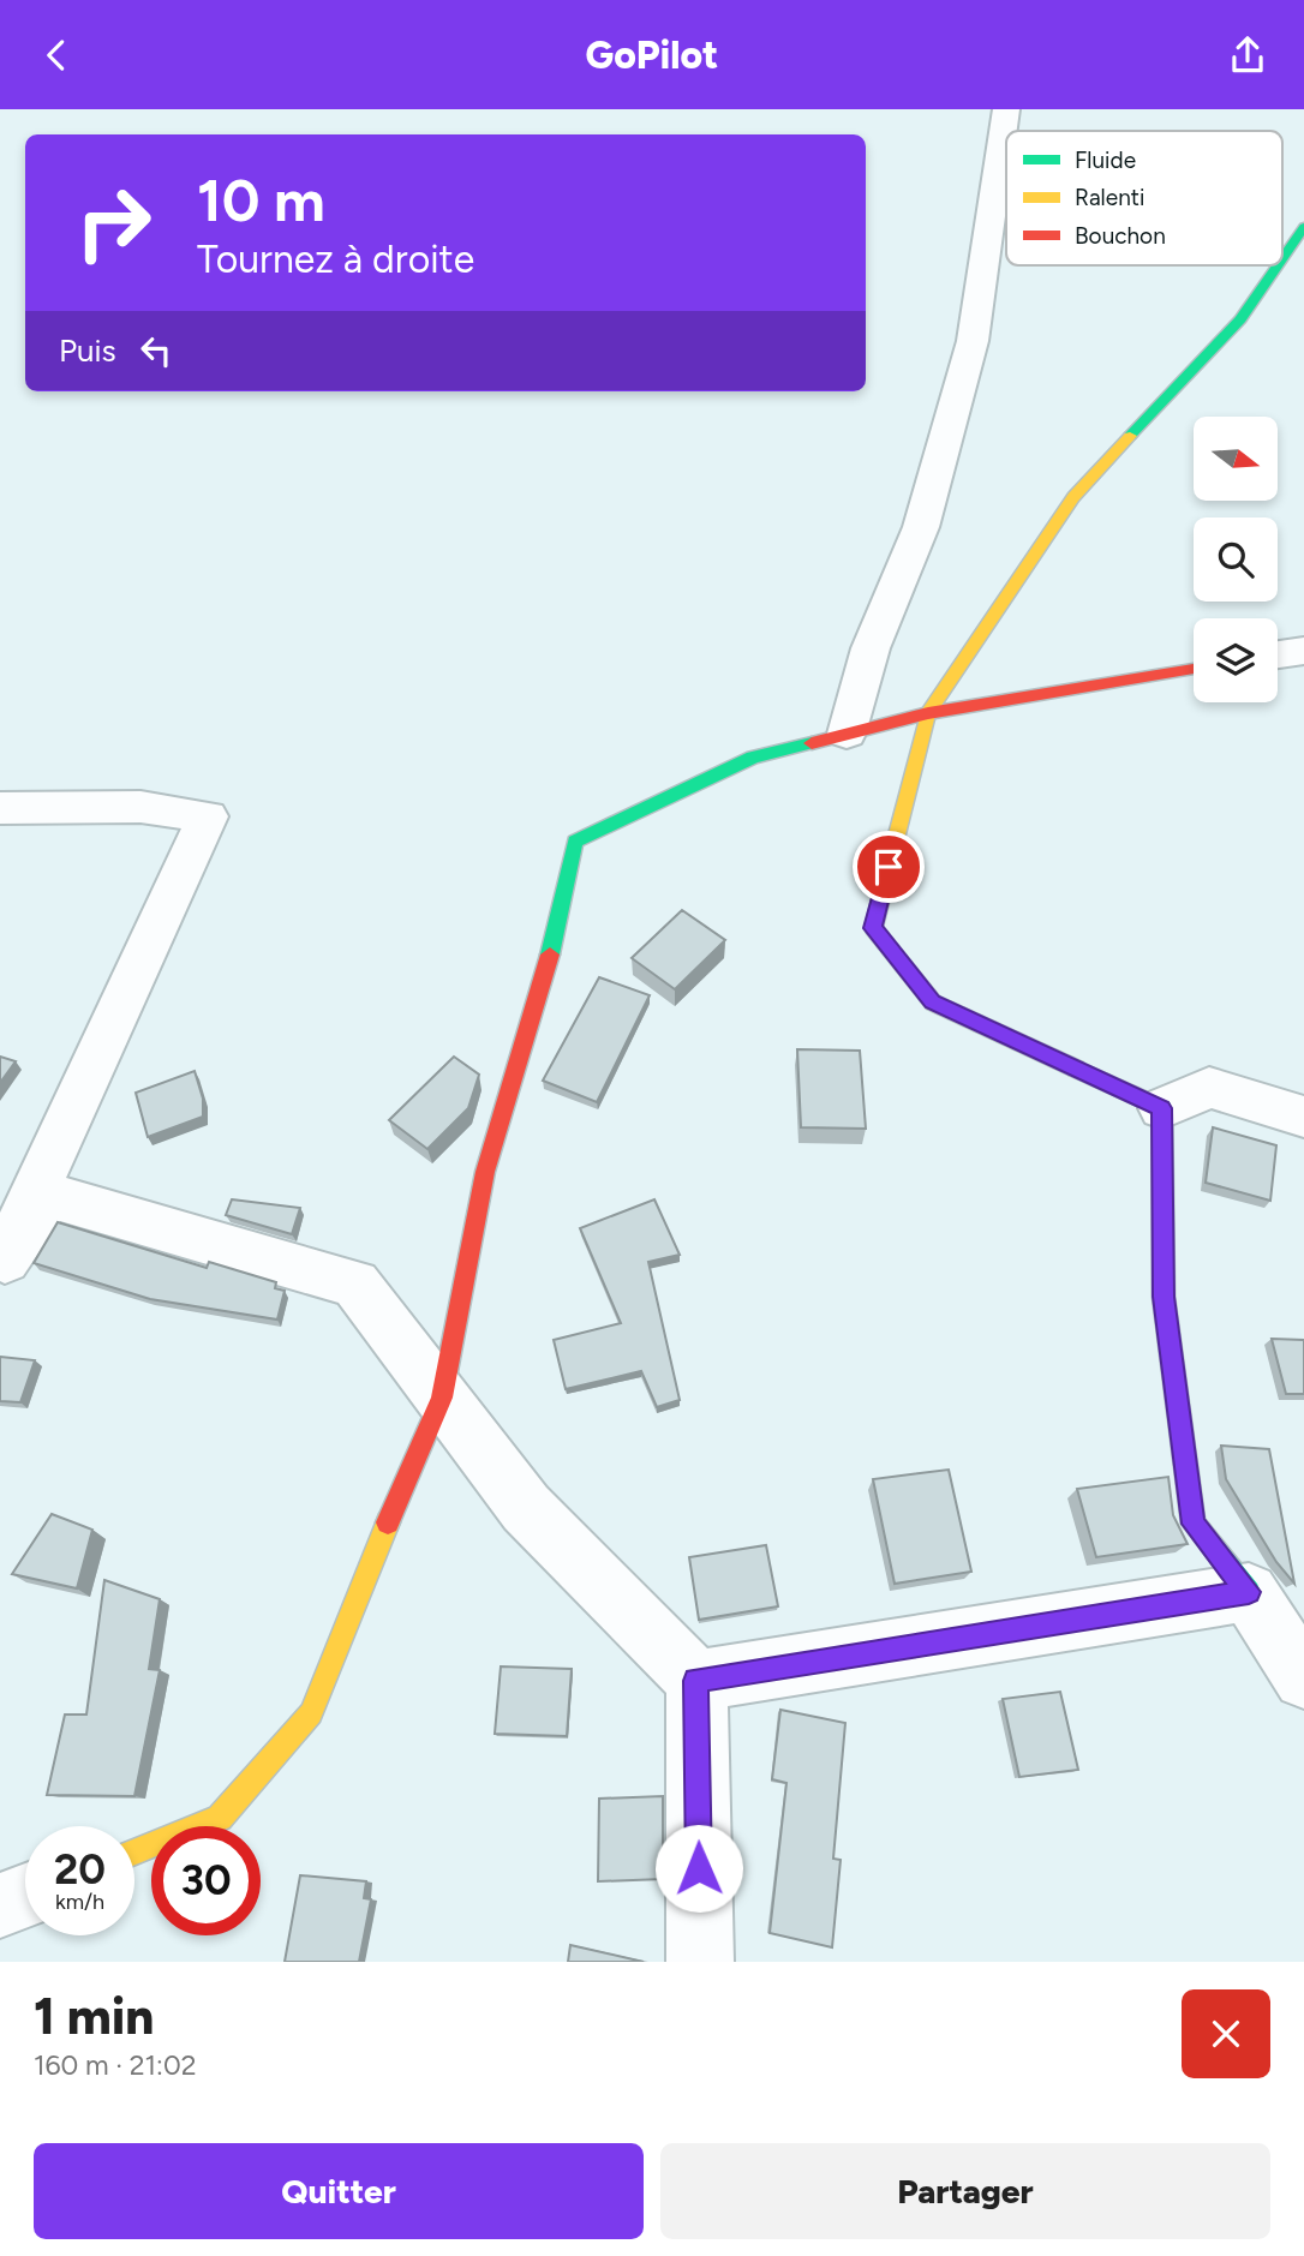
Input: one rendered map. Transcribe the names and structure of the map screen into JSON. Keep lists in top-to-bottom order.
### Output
{
  "legend": ["Fluide", "Ralenti", "Bouchon"],
  "north": "right",
  "page": {
    "header": "GoPilot",
    "turn": ["10 m", "Tournez à droite"],
    "then": "Puis",
    "speed": "20 km/h",
    "limit": "30",
    "heading": ["1 min", "160 m · 21:02"],
    "buttons": ["Quitter", "Partager"]
  }
}
